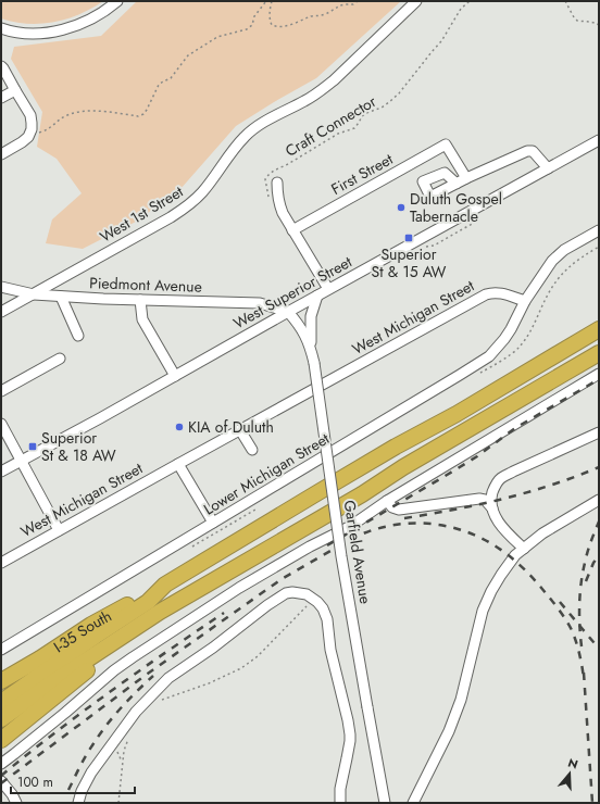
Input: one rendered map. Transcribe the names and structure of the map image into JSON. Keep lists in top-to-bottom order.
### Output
{
  "streets": {
    "highway": ["I-35 South"],
    "street": [
      "First Street",
      "West 1st Street",
      "Piedmont Avenue",
      "West Superior Street",
      "West Michigan Street",
      "Lower Michigan Street",
      "Garfield Avenue"
    ],
    "path": ["Craft Connector"]
  },
  "crossings": [
    ["West 1st Street", "Piedmont Avenue"],
    ["Piedmont Avenue", "West Superior Street"],
    ["Piedmont Avenue", "Garfield Avenue"],
    ["West Superior Street", "Garfield Avenue"],
    ["West Michigan Street", "Lower Michigan Street"]
  ],
  "places": {
    "other": ["Duluth Gospel Tabernacle", "KIA of Duluth"],
    "transit": ["Superior St & 15 AW", "Superior St & 18 AW"]
  },
  "scale_bar": "100 m",
  "north": "top"
}
